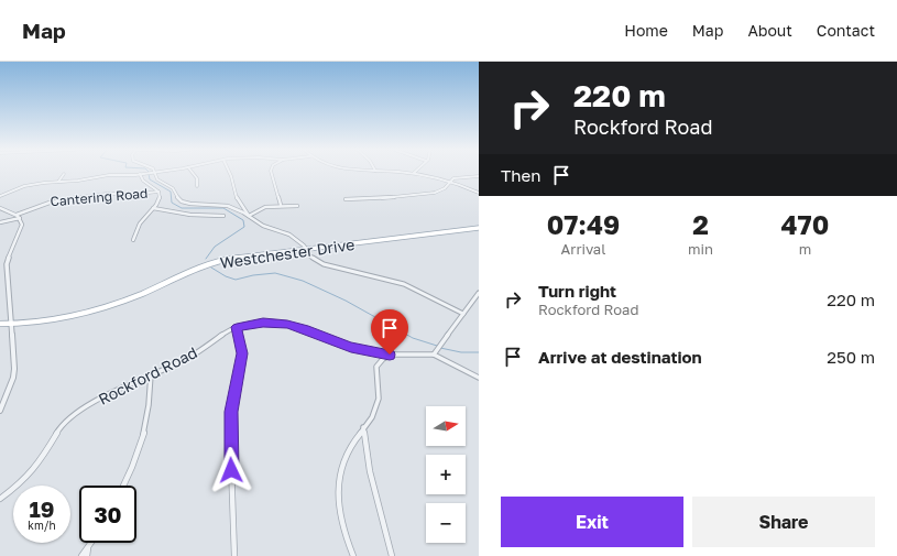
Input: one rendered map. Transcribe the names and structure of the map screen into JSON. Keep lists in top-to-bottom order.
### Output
{
  "streets": {
    "main road": ["Westchester Drive"],
    "street": ["Cantering Road", "Rockford Road"]
  },
  "north": "right",
  "page": {
    "header": "Map",
    "nav": [
      "Home",
      "Map",
      "About",
      "Contact"
    ],
    "turn": ["220 m", "Rockford Road"],
    "then": "Then",
    "eta": [
      "07:49",
      "Arrival",
      "2",
      "min",
      "470",
      "m"
    ],
    "list": [
      {
        "name": "Turn right",
        "note": "Rockford Road",
        "value": "220 m"
      },
      {
        "name": "Arrive at destination",
        "value": "250 m"
      }
    ],
    "map_buttons": ["+", "−"],
    "speed": "19 km/h",
    "limit": "30",
    "buttons": ["Exit", "Share"]
  }
}
